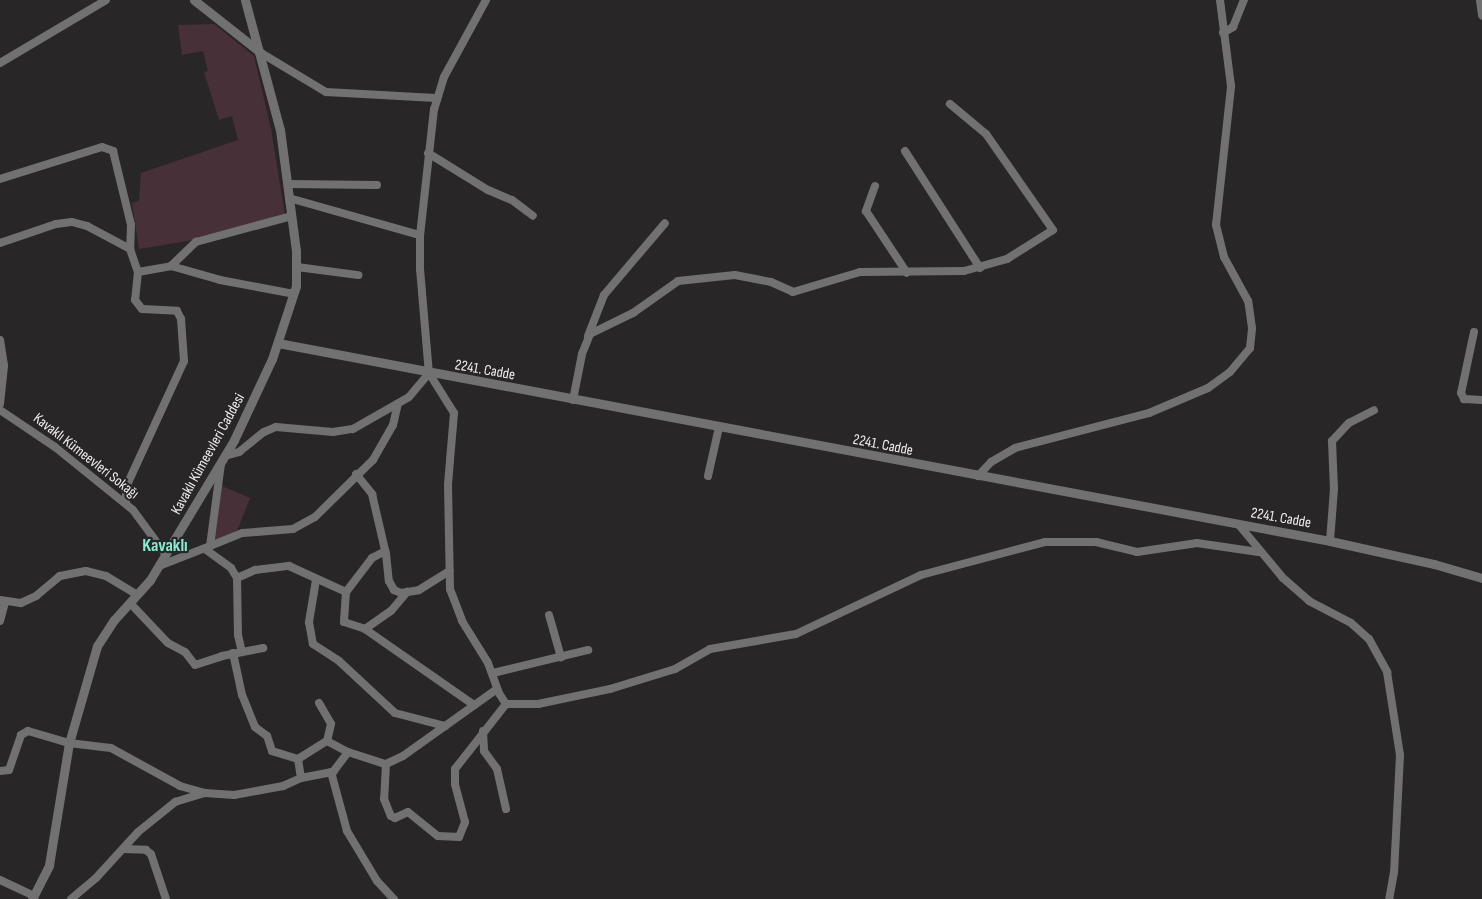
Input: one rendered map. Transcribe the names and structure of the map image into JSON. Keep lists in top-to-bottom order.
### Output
{
  "streets": {
    "street": ["2241. Cadde", "Kavaklı Kümeevleri Caddesi", "Kavaklı Kümeevleri Sokağı"]
  },
  "crossings": [
    ["2241. Cadde", "Kavaklı Kümeevleri Caddesi"],
    ["Kavaklı Kümeevleri Caddesi", "Kavaklı Kümeevleri Sokağı"]
  ],
  "districts": ["Kavaklı"]
}
